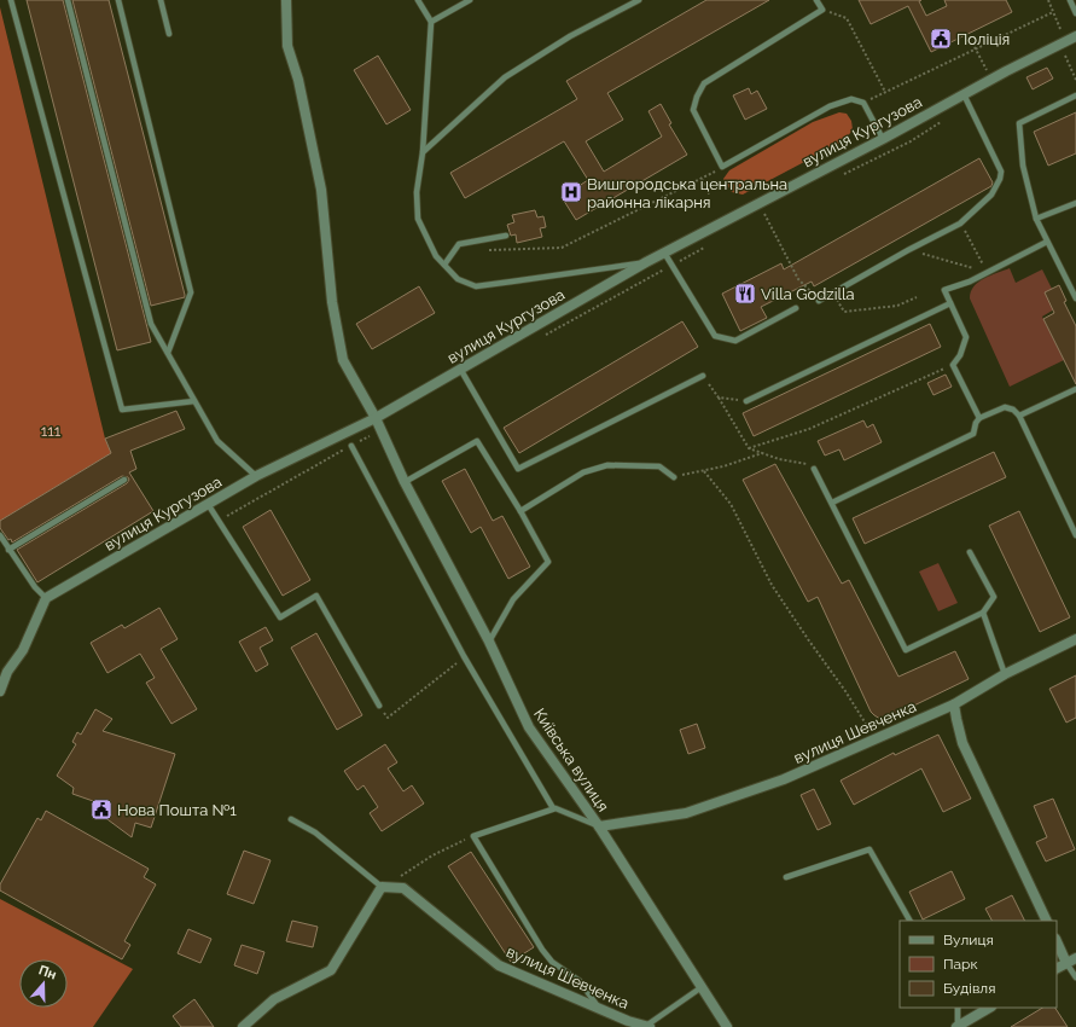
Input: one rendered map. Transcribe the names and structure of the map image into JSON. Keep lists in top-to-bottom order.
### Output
{
  "streets": {
    "street": ["вулиця Кургузова", "вулиця Шевченка", "Київська вулиця"]
  },
  "crossings": [
    ["вулиця Кургузова", "Київська вулиця"],
    ["вулиця Шевченка", "Київська вулиця"]
  ],
  "parks": ["111"],
  "places": {
    "public building": ["Поліція", "Нова Пошта №1"],
    "hospital": ["Вишгородська центральна районна лікарня"],
    "restaurant": ["Villa Godzilla"]
  },
  "legend": ["Вулиця", "Парк", "Будівля"],
  "north": "top"
}
